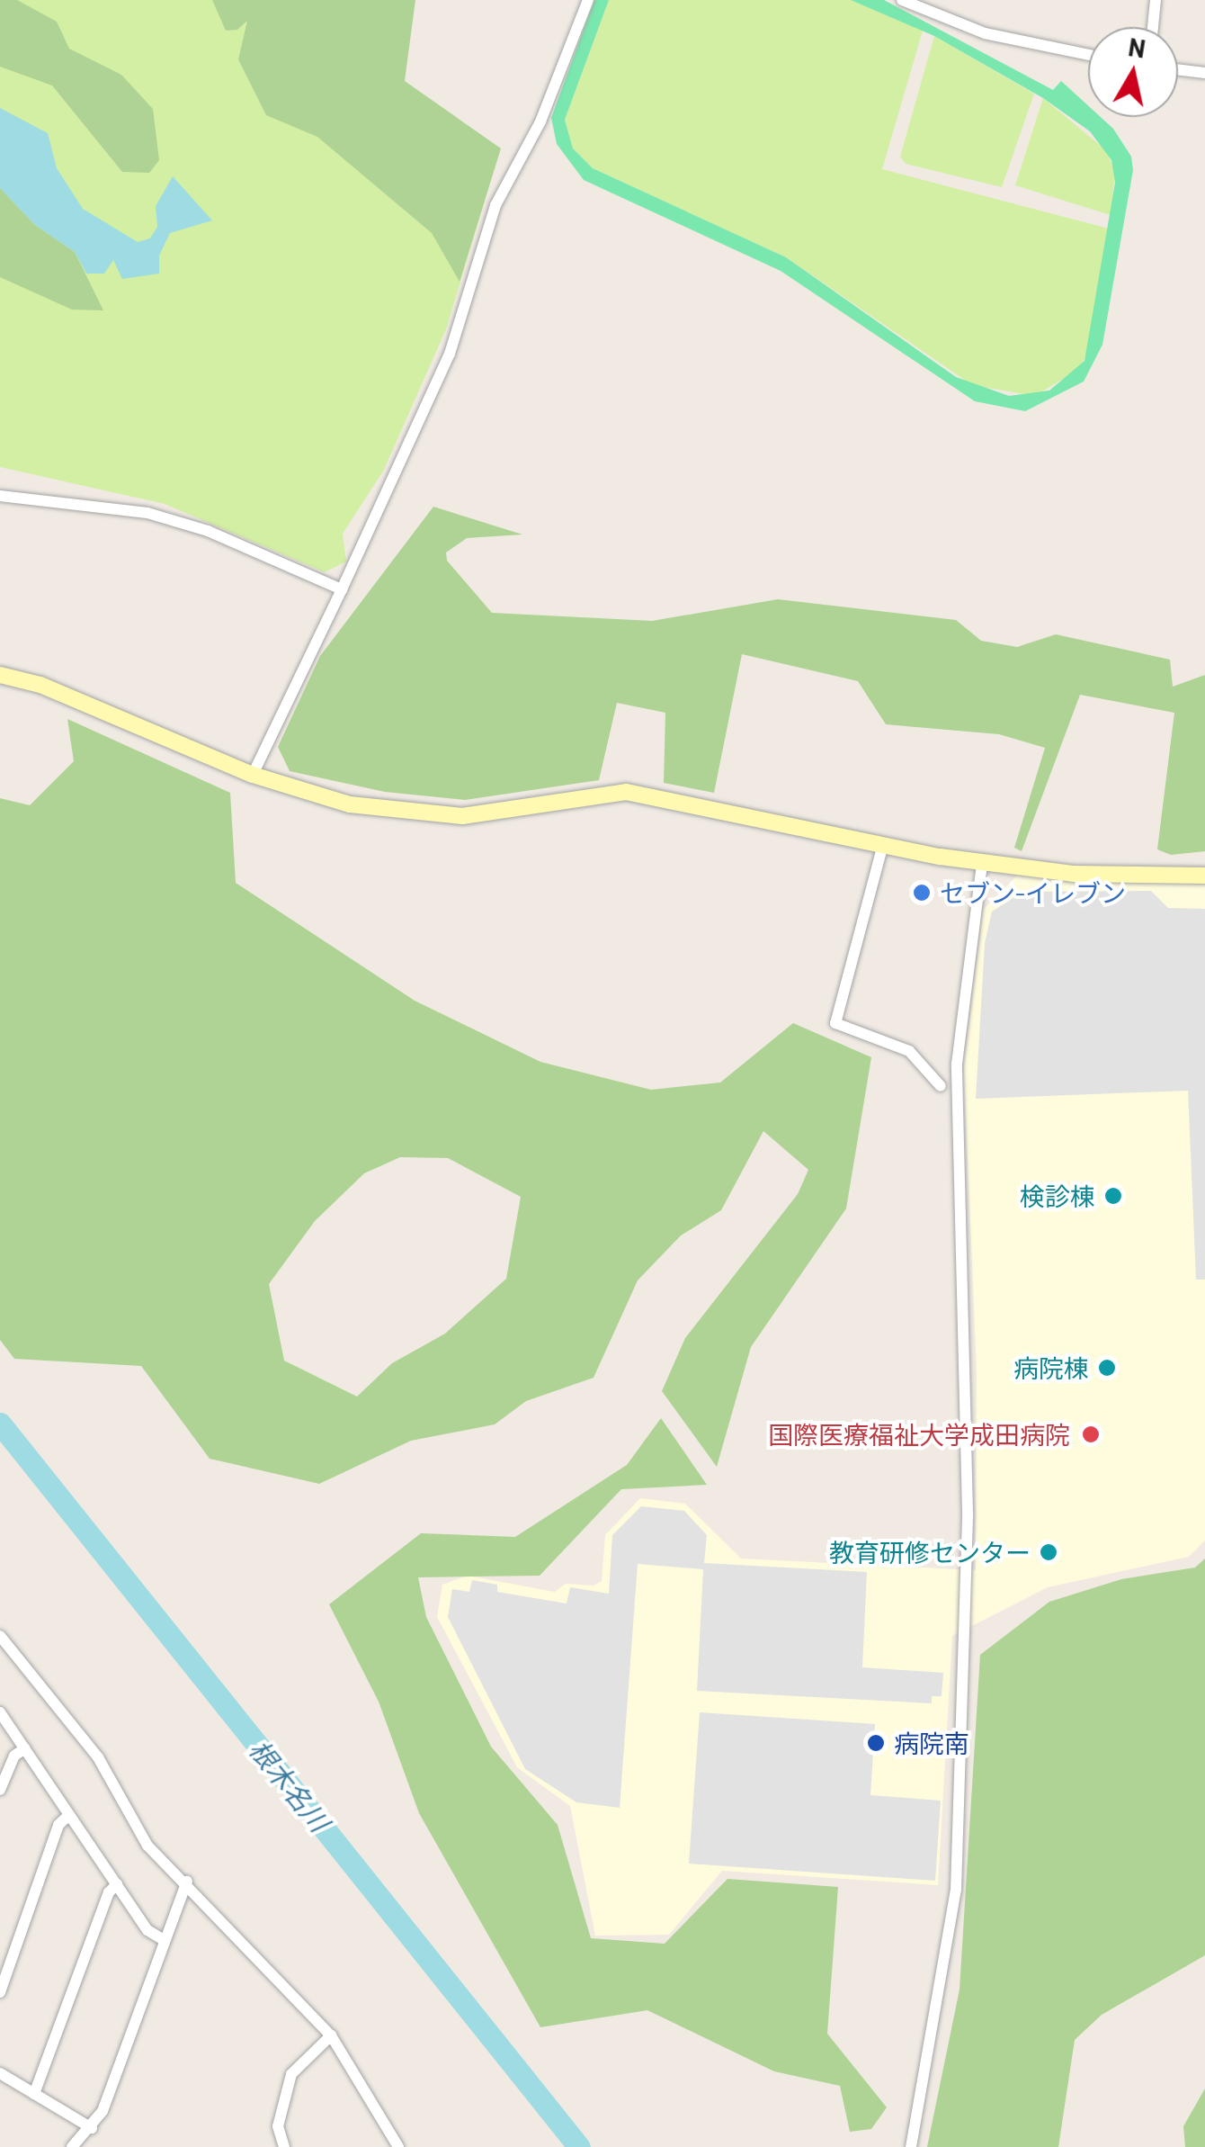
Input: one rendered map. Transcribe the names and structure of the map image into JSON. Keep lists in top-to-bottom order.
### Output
{
  "water": ["根木名川"],
  "places": [
    "セブン-イレブン",
    "検診棟",
    "病院棟",
    "国際医療福祉大学成田病院",
    "教育研修センター",
    "病院南"
  ],
  "north": "top"
}
